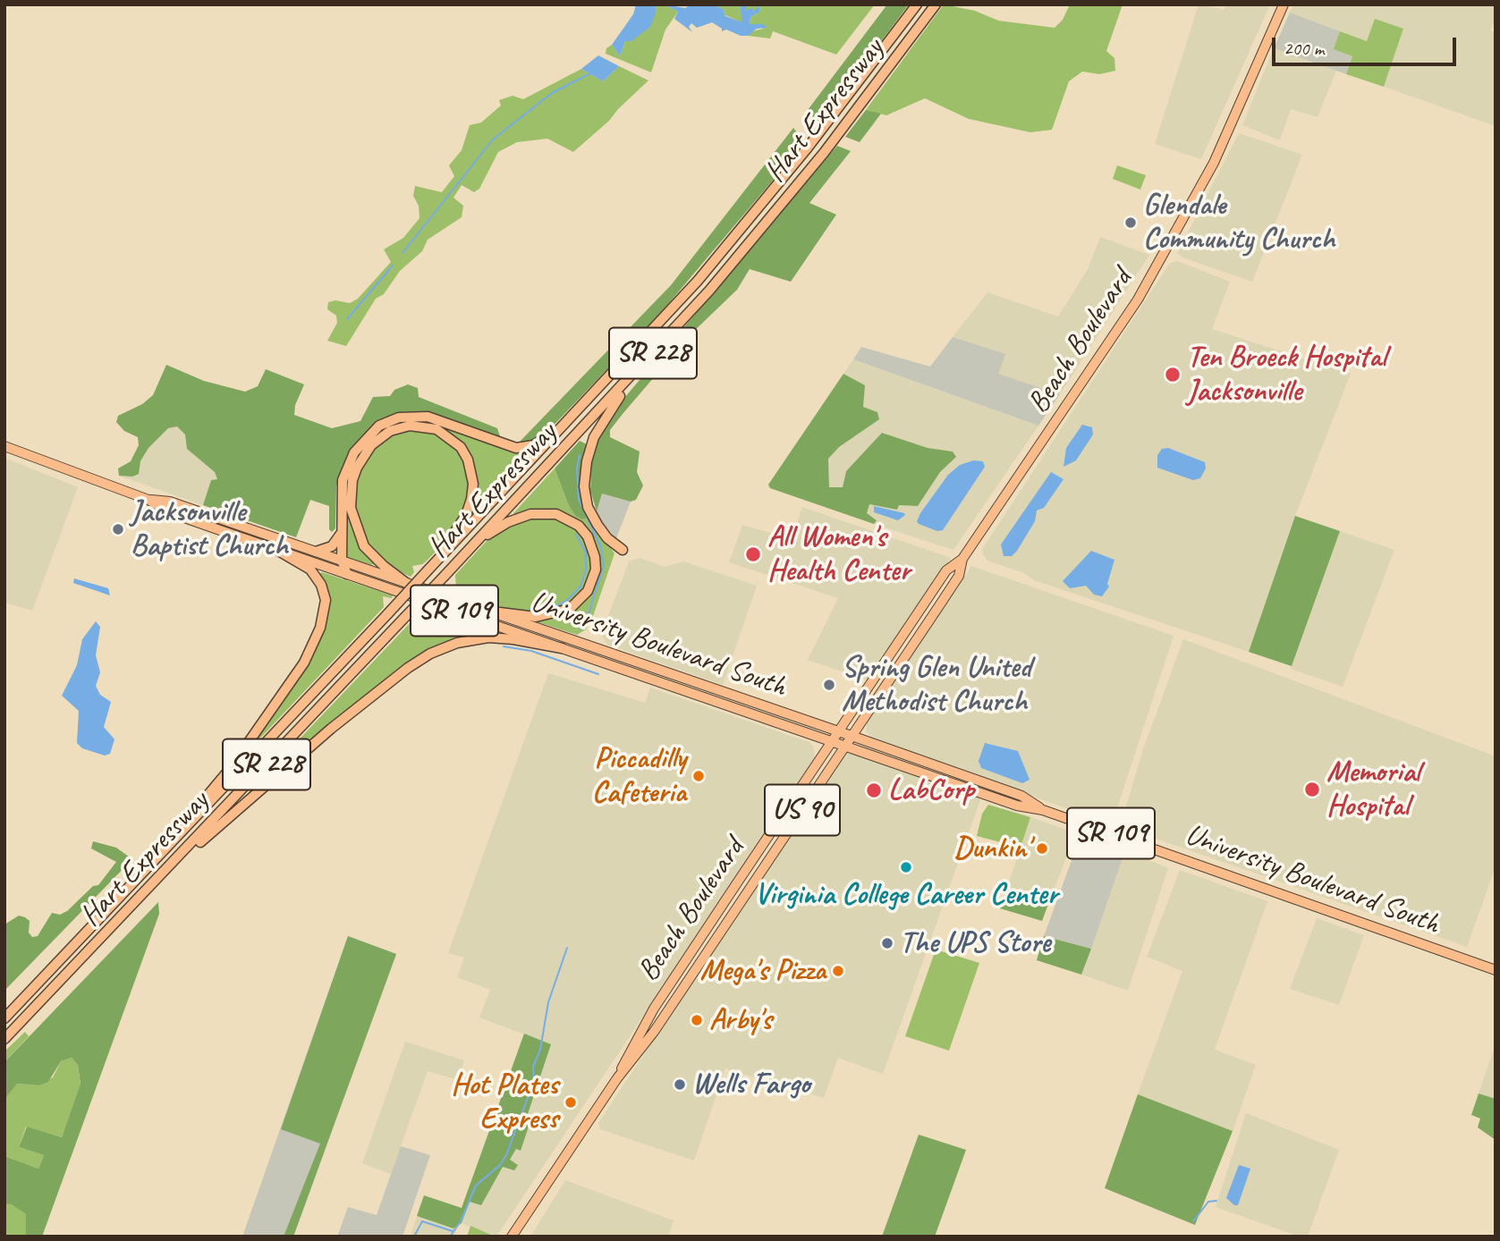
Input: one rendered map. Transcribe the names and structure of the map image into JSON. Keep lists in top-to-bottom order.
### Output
{
  "streets": {
    "highway": ["Hart Expressway", "SR 228"],
    "main road": [
      "Beach Boulevard",
      "SR 109",
      "University Boulevard South",
      "US 90"
    ]
  },
  "crossings": [
    ["Beach Boulevard", "University Boulevard South"]
  ],
  "places": [
    "Glendale Community Church",
    "Ten Broeck Hospital Jacksonville",
    "Jacksonville Baptist Church",
    "All Women's Health Center",
    "Spring Glen United Methodist Church",
    "Piccadilly Cafeteria",
    "Memorial Hospital",
    "LabCorp",
    "Dunkin'",
    "Virginia College Career Center",
    "The UPS Store",
    "Mega's Pizza",
    "Arby's",
    "Wells Fargo",
    "Hot Plates Express"
  ],
  "scale_bar": "200 m"
}
